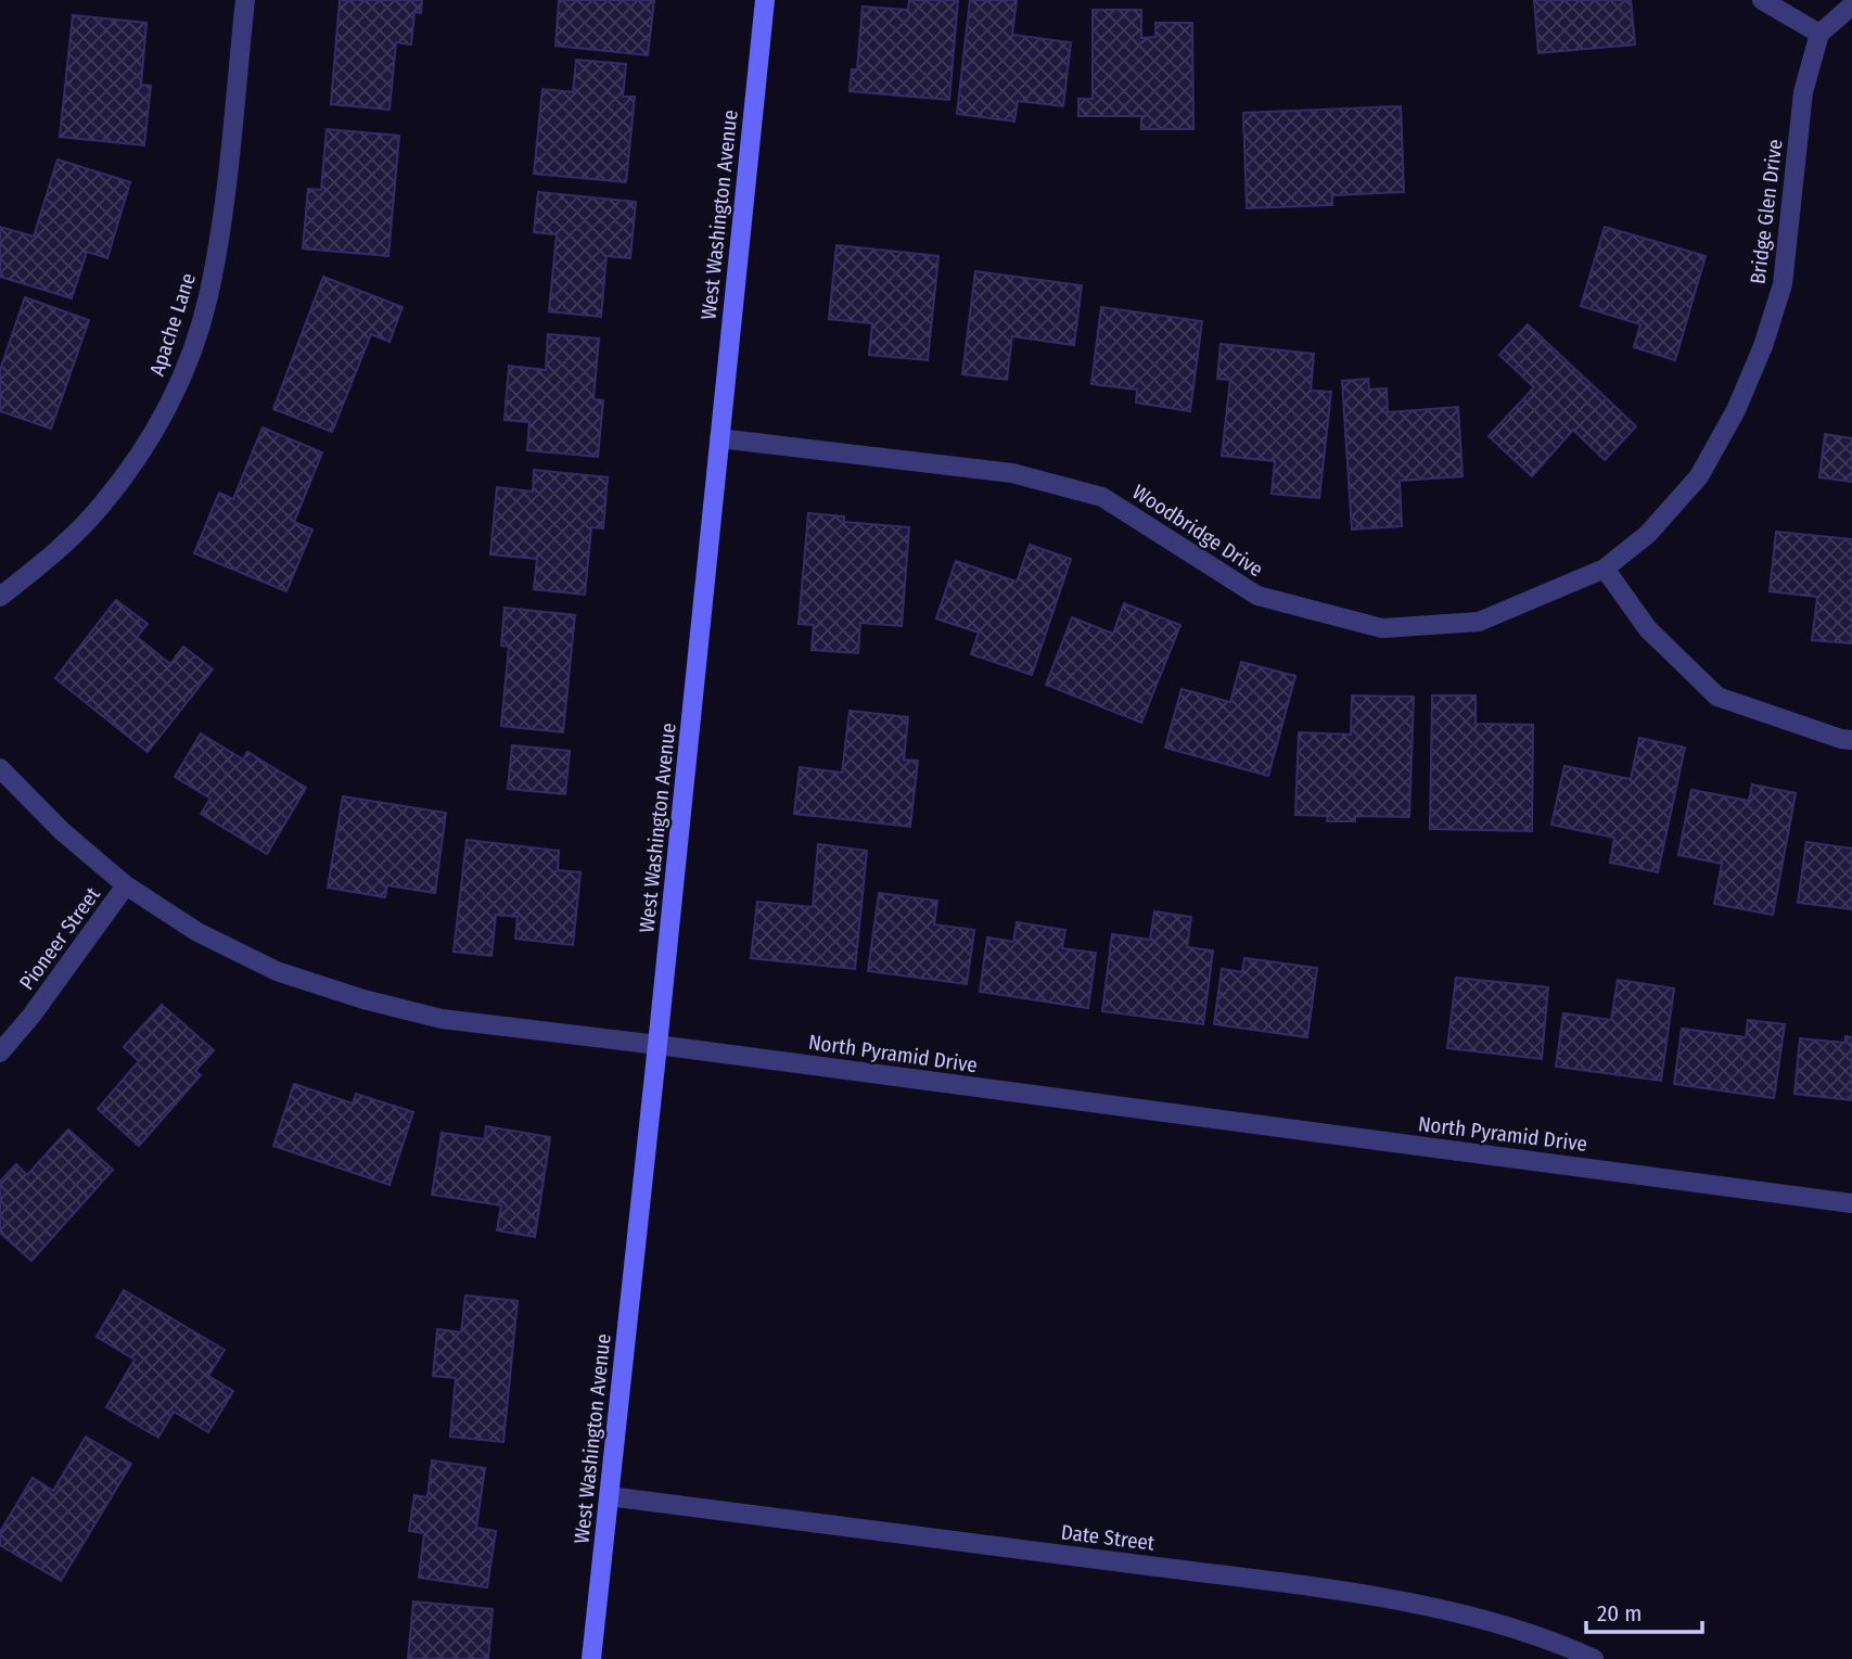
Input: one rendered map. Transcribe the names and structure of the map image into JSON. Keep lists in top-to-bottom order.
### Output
{
  "streets": {
    "main road": ["West Washington Avenue"],
    "street": [
      "Bridge Glen Drive",
      "Apache Lane",
      "Woodbridge Drive",
      "Pioneer Street",
      "North Pyramid Drive",
      "Date Street"
    ]
  },
  "crossings": [
    ["Bridge Glen Drive", "Woodbridge Drive"],
    ["West Washington Avenue", "Woodbridge Drive"],
    ["West Washington Avenue", "North Pyramid Drive"],
    ["West Washington Avenue", "Date Street"],
    ["Pioneer Street", "North Pyramid Drive"]
  ],
  "scale_bar": "20 m"
}
